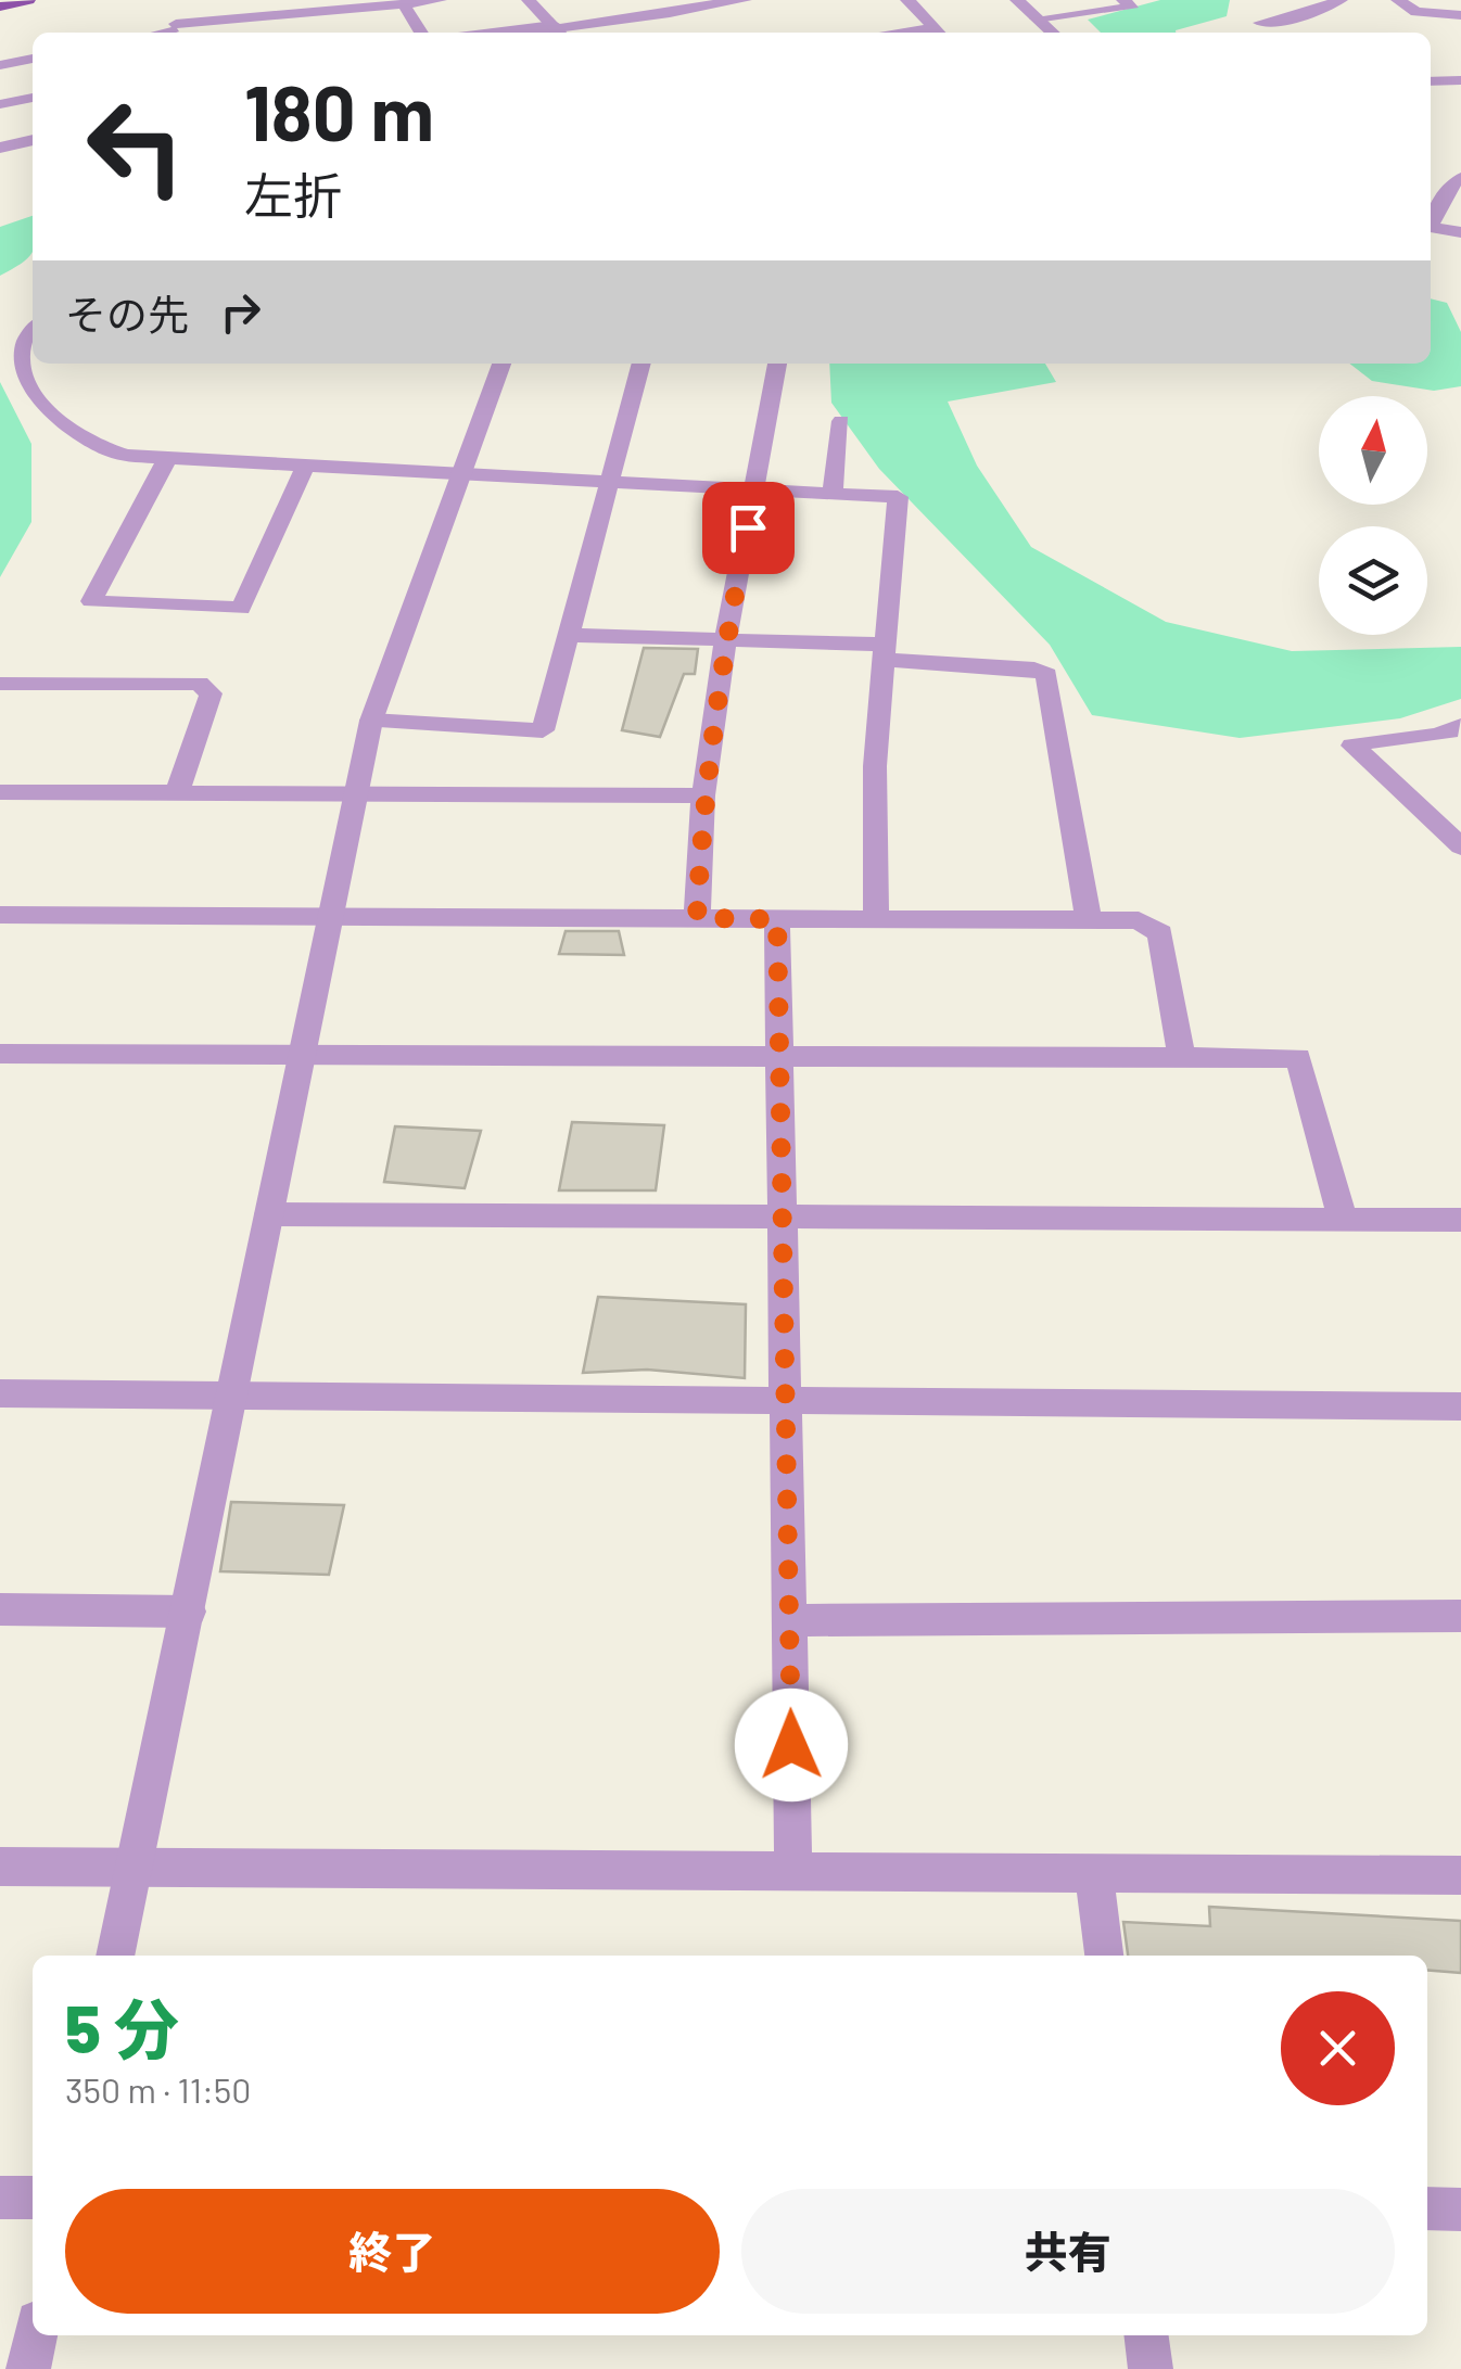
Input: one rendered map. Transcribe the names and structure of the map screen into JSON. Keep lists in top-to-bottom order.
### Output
{
  "north": "top",
  "page": {
    "turn": ["180 m", "左折"],
    "then": "その先",
    "heading": ["5 分", "350 m · 11:50"],
    "buttons": ["終了", "共有"]
  }
}
